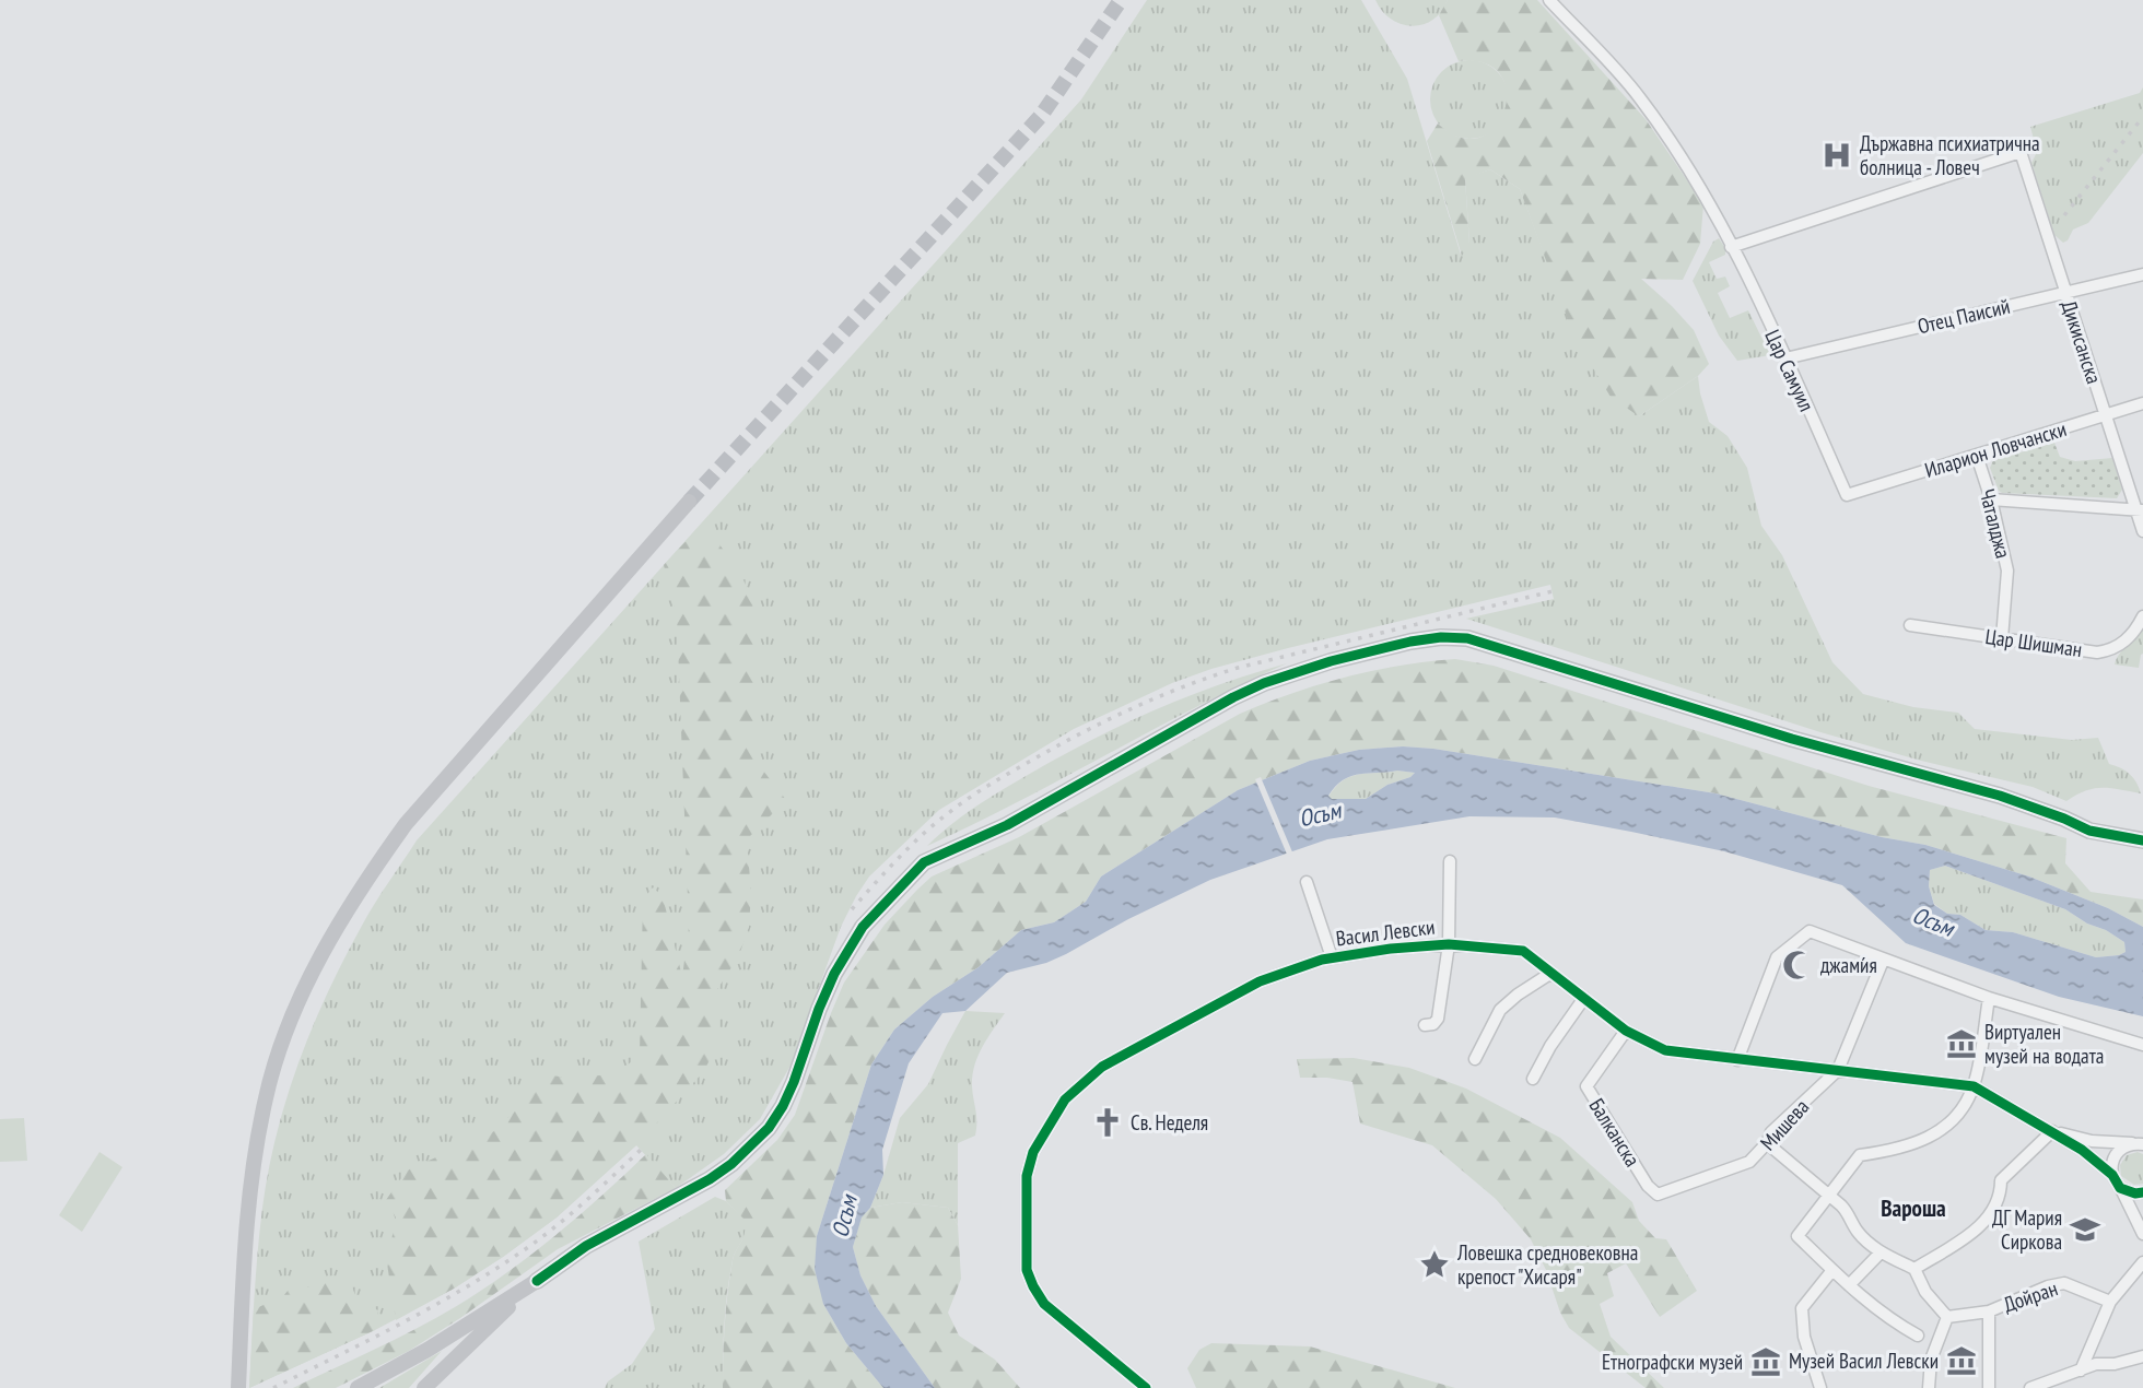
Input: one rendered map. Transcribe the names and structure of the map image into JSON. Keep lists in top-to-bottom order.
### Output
{
  "streets": {
    "street": [
      "Отец Паисий",
      "Дикисанска",
      "Цар Самуил",
      "Иларион Ловчански",
      "Чаталджа",
      "Цар Шишман",
      "Васил Левски",
      "Мишева",
      "Балканска",
      "Дойран"
    ]
  },
  "crossings": [
    ["Отец Паисий", "Дикисанска"],
    ["Отец Паисий", "Цар Самуил"],
    ["Дикисанска", "Цар Самуил"],
    ["Дикисанска", "Иларион Ловчански"],
    ["Цар Самуил", "Иларион Ловчански"],
    ["Иларион Ловчански", "Чаталджа"],
    ["Чаталджа", "Цар Шишман"],
    ["Васил Левски", "Мишева"],
    ["Васил Левски", "Балканска"],
    ["Мишева", "Балканска"]
  ],
  "districts": ["Вароша"],
  "water": ["Осъм"],
  "places": {
    "hospital": ["Държавна психиатрична болница - Ловеч"],
    "mosque": ["джами́я"],
    "museum": ["Виртуален музей на водата", "Музей Васил Левски", "Етнографски музей"],
    "church": ["Св. Неделя"],
    "school or university": ["ДГ Мария Сиркова"],
    "place": ["Ловешка средновековна крепост \"Хисаря\""]
  }
}
